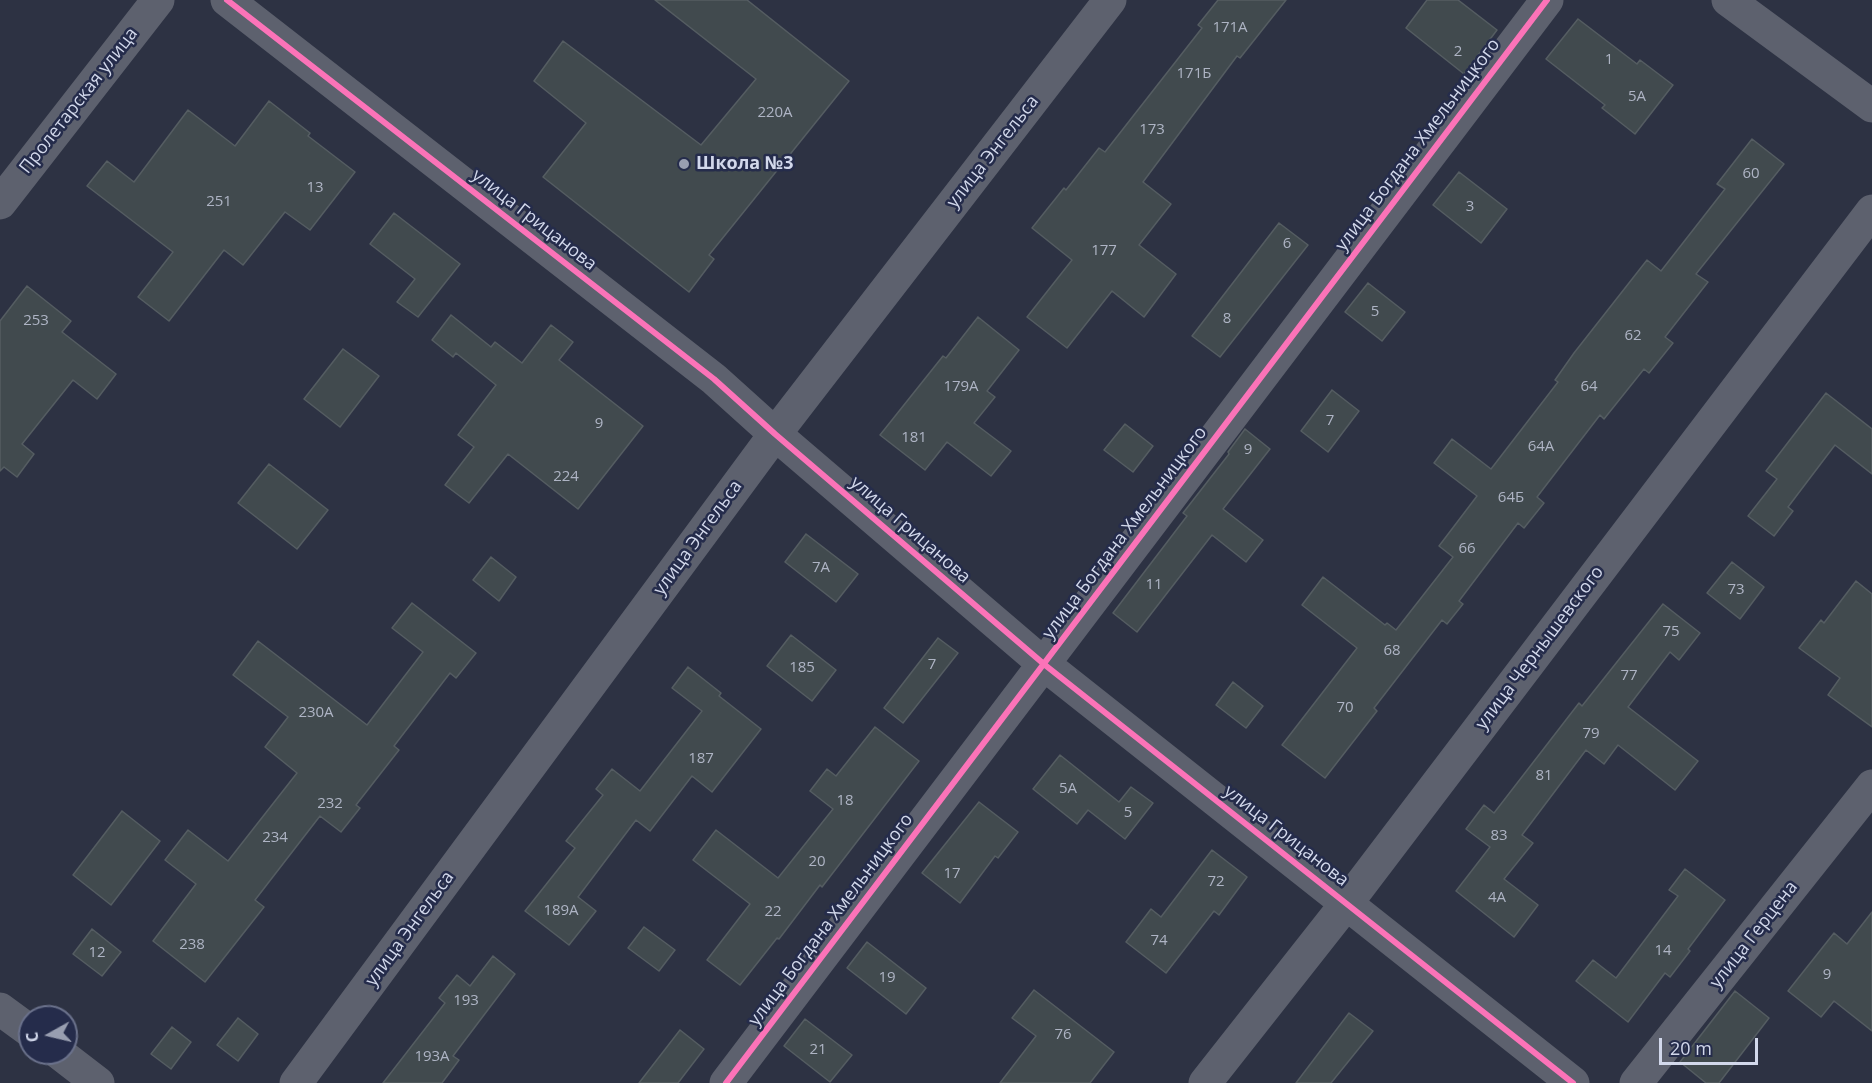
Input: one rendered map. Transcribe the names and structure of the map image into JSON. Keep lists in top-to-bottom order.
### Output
{
  "streets": {
    "street": [
      "Пролетарская улица",
      "улица Богдана Хмельницкого",
      "улица Энгельса",
      "улица Грицанова",
      "улица Чернышевского",
      "улица Герцена"
    ]
  },
  "crossings": [
    ["улица Богдана Хмельницкого", "улица Грицанова"],
    ["улица Энгельса", "улица Грицанова"],
    ["улица Грицанова", "улица Чернышевского"]
  ],
  "places": ["Школа №3"],
  "house_numbers": [
    "171А",
    "2",
    "1",
    "171Б",
    "5А",
    "220А",
    "173",
    "60",
    "13",
    "251",
    "3",
    "6",
    "177",
    "5",
    "8",
    "253",
    "62",
    "179А",
    "64",
    "7",
    "9",
    "181",
    "64А",
    "9",
    "224",
    "64Б",
    "66",
    "7А",
    "11",
    "73",
    "75",
    "68",
    "7",
    "185",
    "77",
    "70",
    "230А",
    "79",
    "187",
    "81",
    "5А",
    "18",
    "232",
    "5",
    "83",
    "234",
    "20",
    "17",
    "72",
    "4А",
    "189А",
    "22",
    "74",
    "238",
    "14",
    "12",
    "9",
    "19",
    "193",
    "76",
    "21",
    "193А"
  ],
  "scale_bar": "20 m",
  "north": "left"
}
